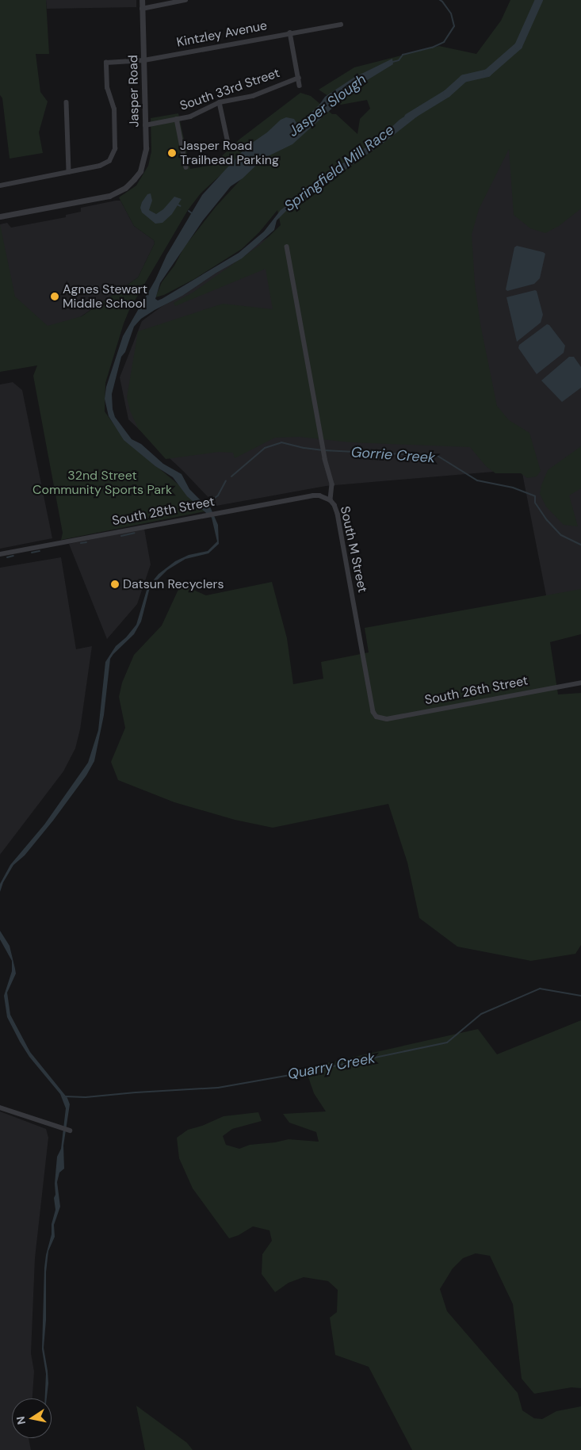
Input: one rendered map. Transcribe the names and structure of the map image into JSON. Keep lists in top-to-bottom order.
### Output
{
  "streets": {
    "street": [
      "Kintzley Avenue",
      "South 33rd Street",
      "Jasper Road",
      "South 28th Street",
      "South M Street",
      "South 26th Street"
    ]
  },
  "crossings": [
    ["Kintzley Avenue", "Jasper Road"],
    ["South 33rd Street", "Jasper Road"],
    ["South 28th Street", "South M Street"],
    ["South M Street", "South 26th Street"]
  ],
  "water": [
    "Jasper Slough",
    "Springfield Mill Race",
    "Gorrie Creek",
    "Quarry Creek"
  ],
  "parks": ["32nd Street Community Sports Park"],
  "places": ["Jasper Road Trailhead Parking", "Agnes Stewart Middle School", "Datsun Recyclers"],
  "north": "left"
}
